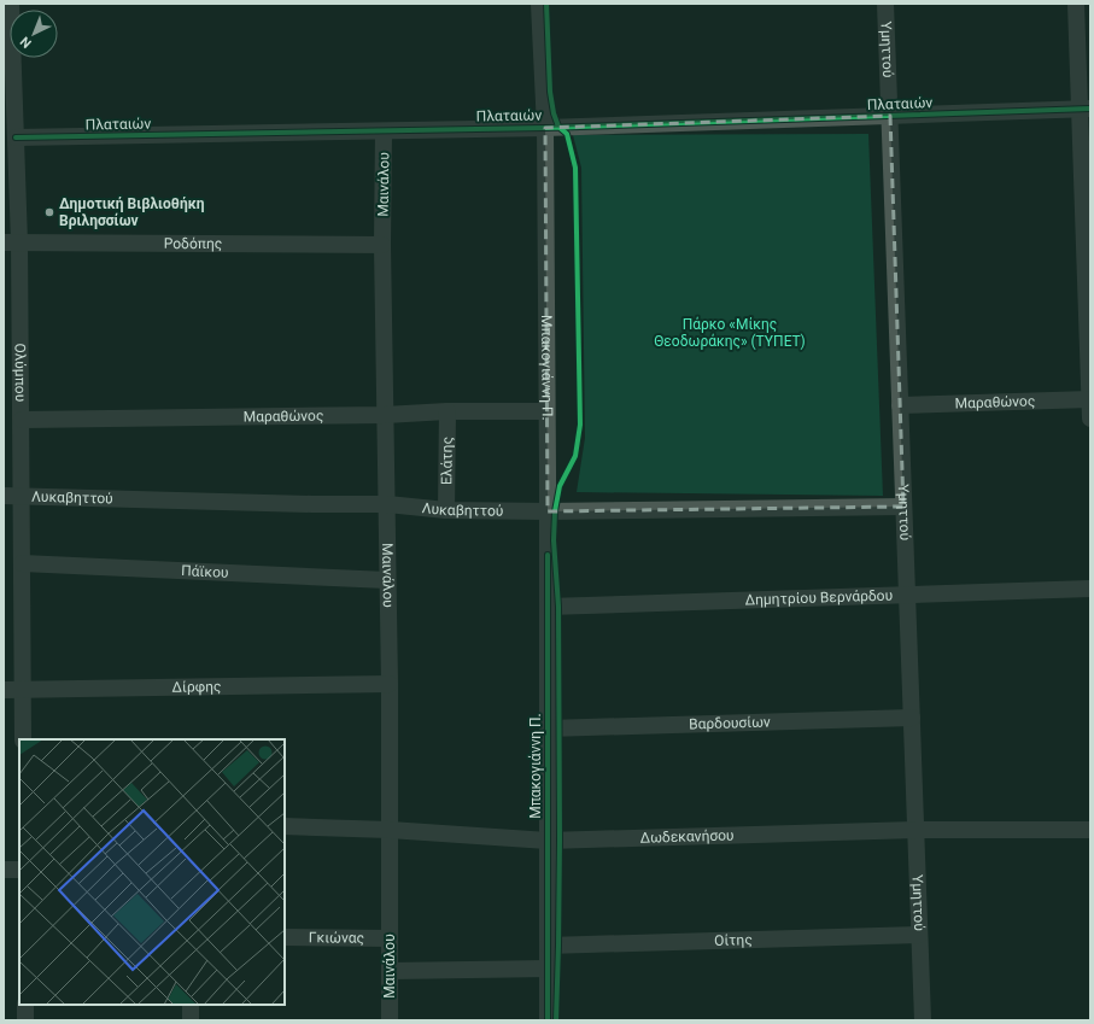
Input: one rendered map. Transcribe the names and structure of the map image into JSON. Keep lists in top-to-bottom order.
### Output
{
  "streets": {
    "street": [
      "Υμηττού",
      "Πλαταιών",
      "Μαινάλου",
      "Ροδόπης",
      "Μπακογιάννη Π.",
      "Ολύμπου",
      "Μαραθώνος",
      "Ελάτης",
      "Λυκαβηττού",
      "Πάϊκου",
      "Δημητρίου Βερνάρδου",
      "Δίρφης",
      "Βαρδουσίων",
      "Δωδεκανήσου",
      "Γκιώνας",
      "Οίτης"
    ]
  },
  "crossings": [
    ["Υμηττού", "Πλαταιών"],
    ["Υμηττού", "Μαραθώνος"],
    ["Υμηττού", "Λυκαβηττού"],
    ["Υμηττού", "Δημητρίου Βερνάρδου"],
    ["Υμηττού", "Βαρδουσίων"],
    ["Υμηττού", "Δωδεκανήσου"],
    ["Υμηττού", "Οίτης"],
    ["Πλαταιών", "Μαινάλου"],
    ["Πλαταιών", "Μπακογιάννη Π."],
    ["Πλαταιών", "Ολύμπου"],
    ["Μαινάλου", "Ροδόπης"],
    ["Μαινάλου", "Μαραθώνος"],
    ["Μαινάλου", "Λυκαβηττού"],
    ["Μαινάλου", "Πάϊκου"],
    ["Μαινάλου", "Δίρφης"],
    ["Μαινάλου", "Δωδεκανήσου"],
    ["Μαινάλου", "Γκιώνας"],
    ["Ροδόπης", "Ολύμπου"],
    ["Μπακογιάννη Π.", "Μαραθώνος"],
    ["Μπακογιάννη Π.", "Λυκαβηττού"],
    ["Μπακογιάννη Π.", "Δημητρίου Βερνάρδου"],
    ["Μπακογιάννη Π.", "Βαρδουσίων"],
    ["Μπακογιάννη Π.", "Δωδεκανήσου"],
    ["Μπακογιάννη Π.", "Οίτης"],
    ["Ολύμπου", "Μαραθώνος"],
    ["Ολύμπου", "Λυκαβηττού"],
    ["Ολύμπου", "Πάϊκου"],
    ["Ολύμπου", "Δίρφης"],
    ["Μαραθώνος", "Ελάτης"],
    ["Ελάτης", "Λυκαβηττού"]
  ],
  "parks": ["Πάρκο «Μίκης Θεοδωράκης» (ΤΥΠΕΤ)"],
  "places": ["Δημοτική Βιβλιοθήκη Βριλησσίων"],
  "north": "bottom left"
}
